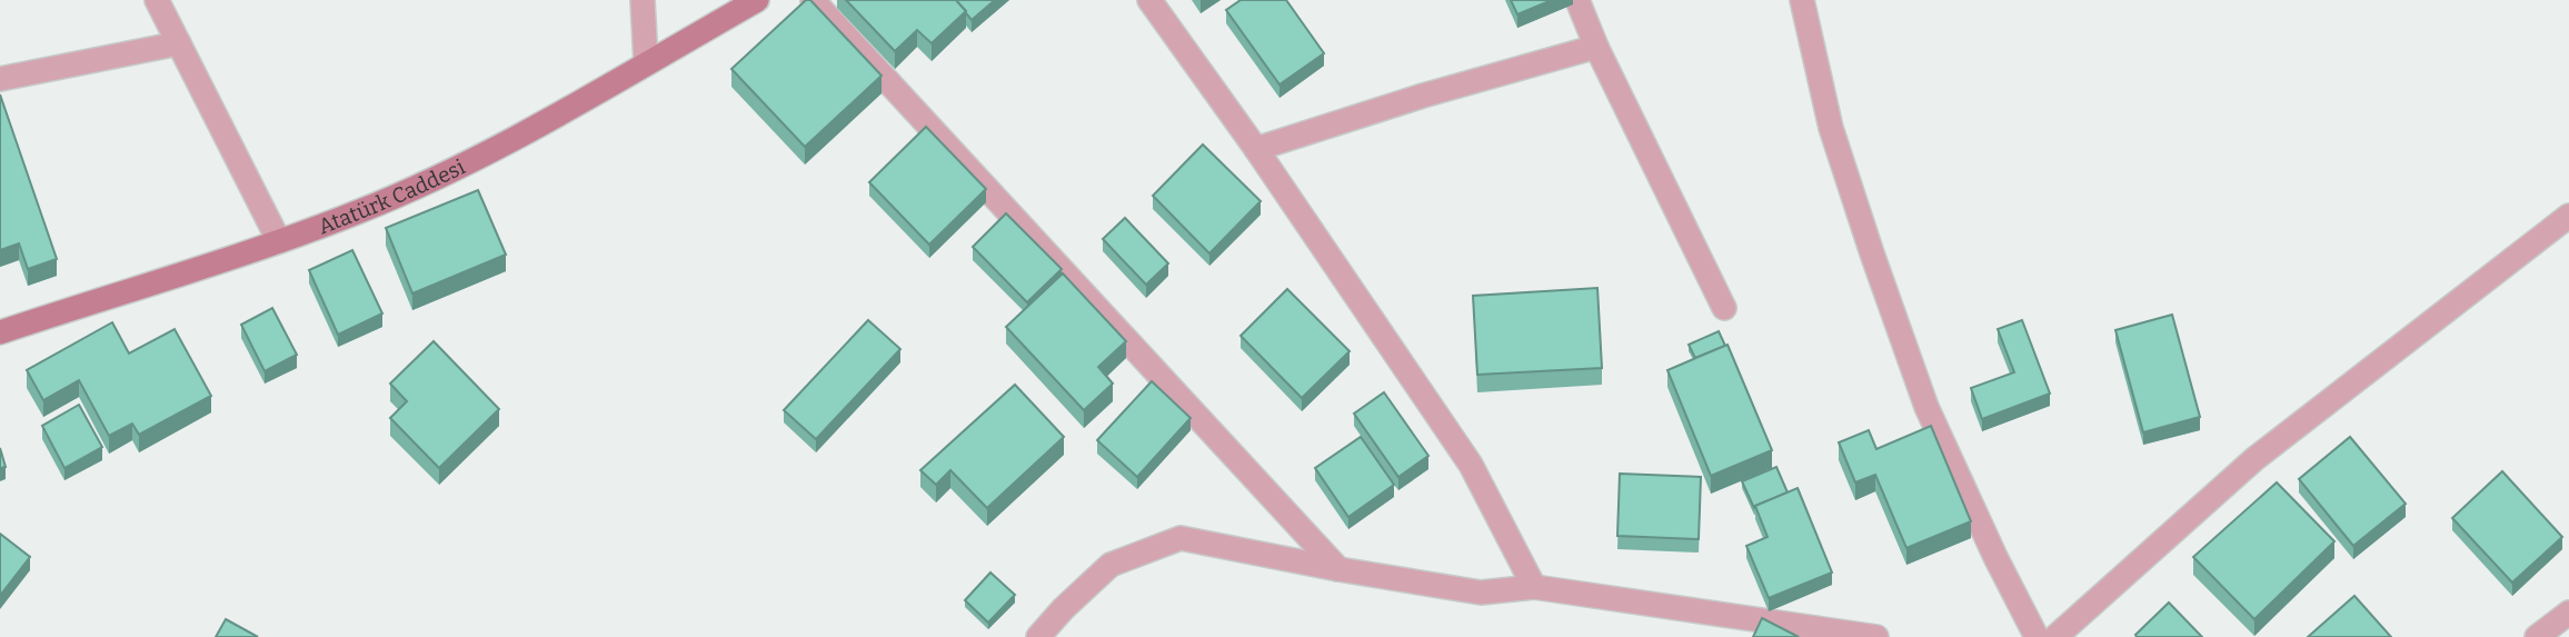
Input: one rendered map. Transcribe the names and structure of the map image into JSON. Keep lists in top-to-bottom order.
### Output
{
  "streets": {
    "street": ["Atatürk Caddesi"]
  }
}
